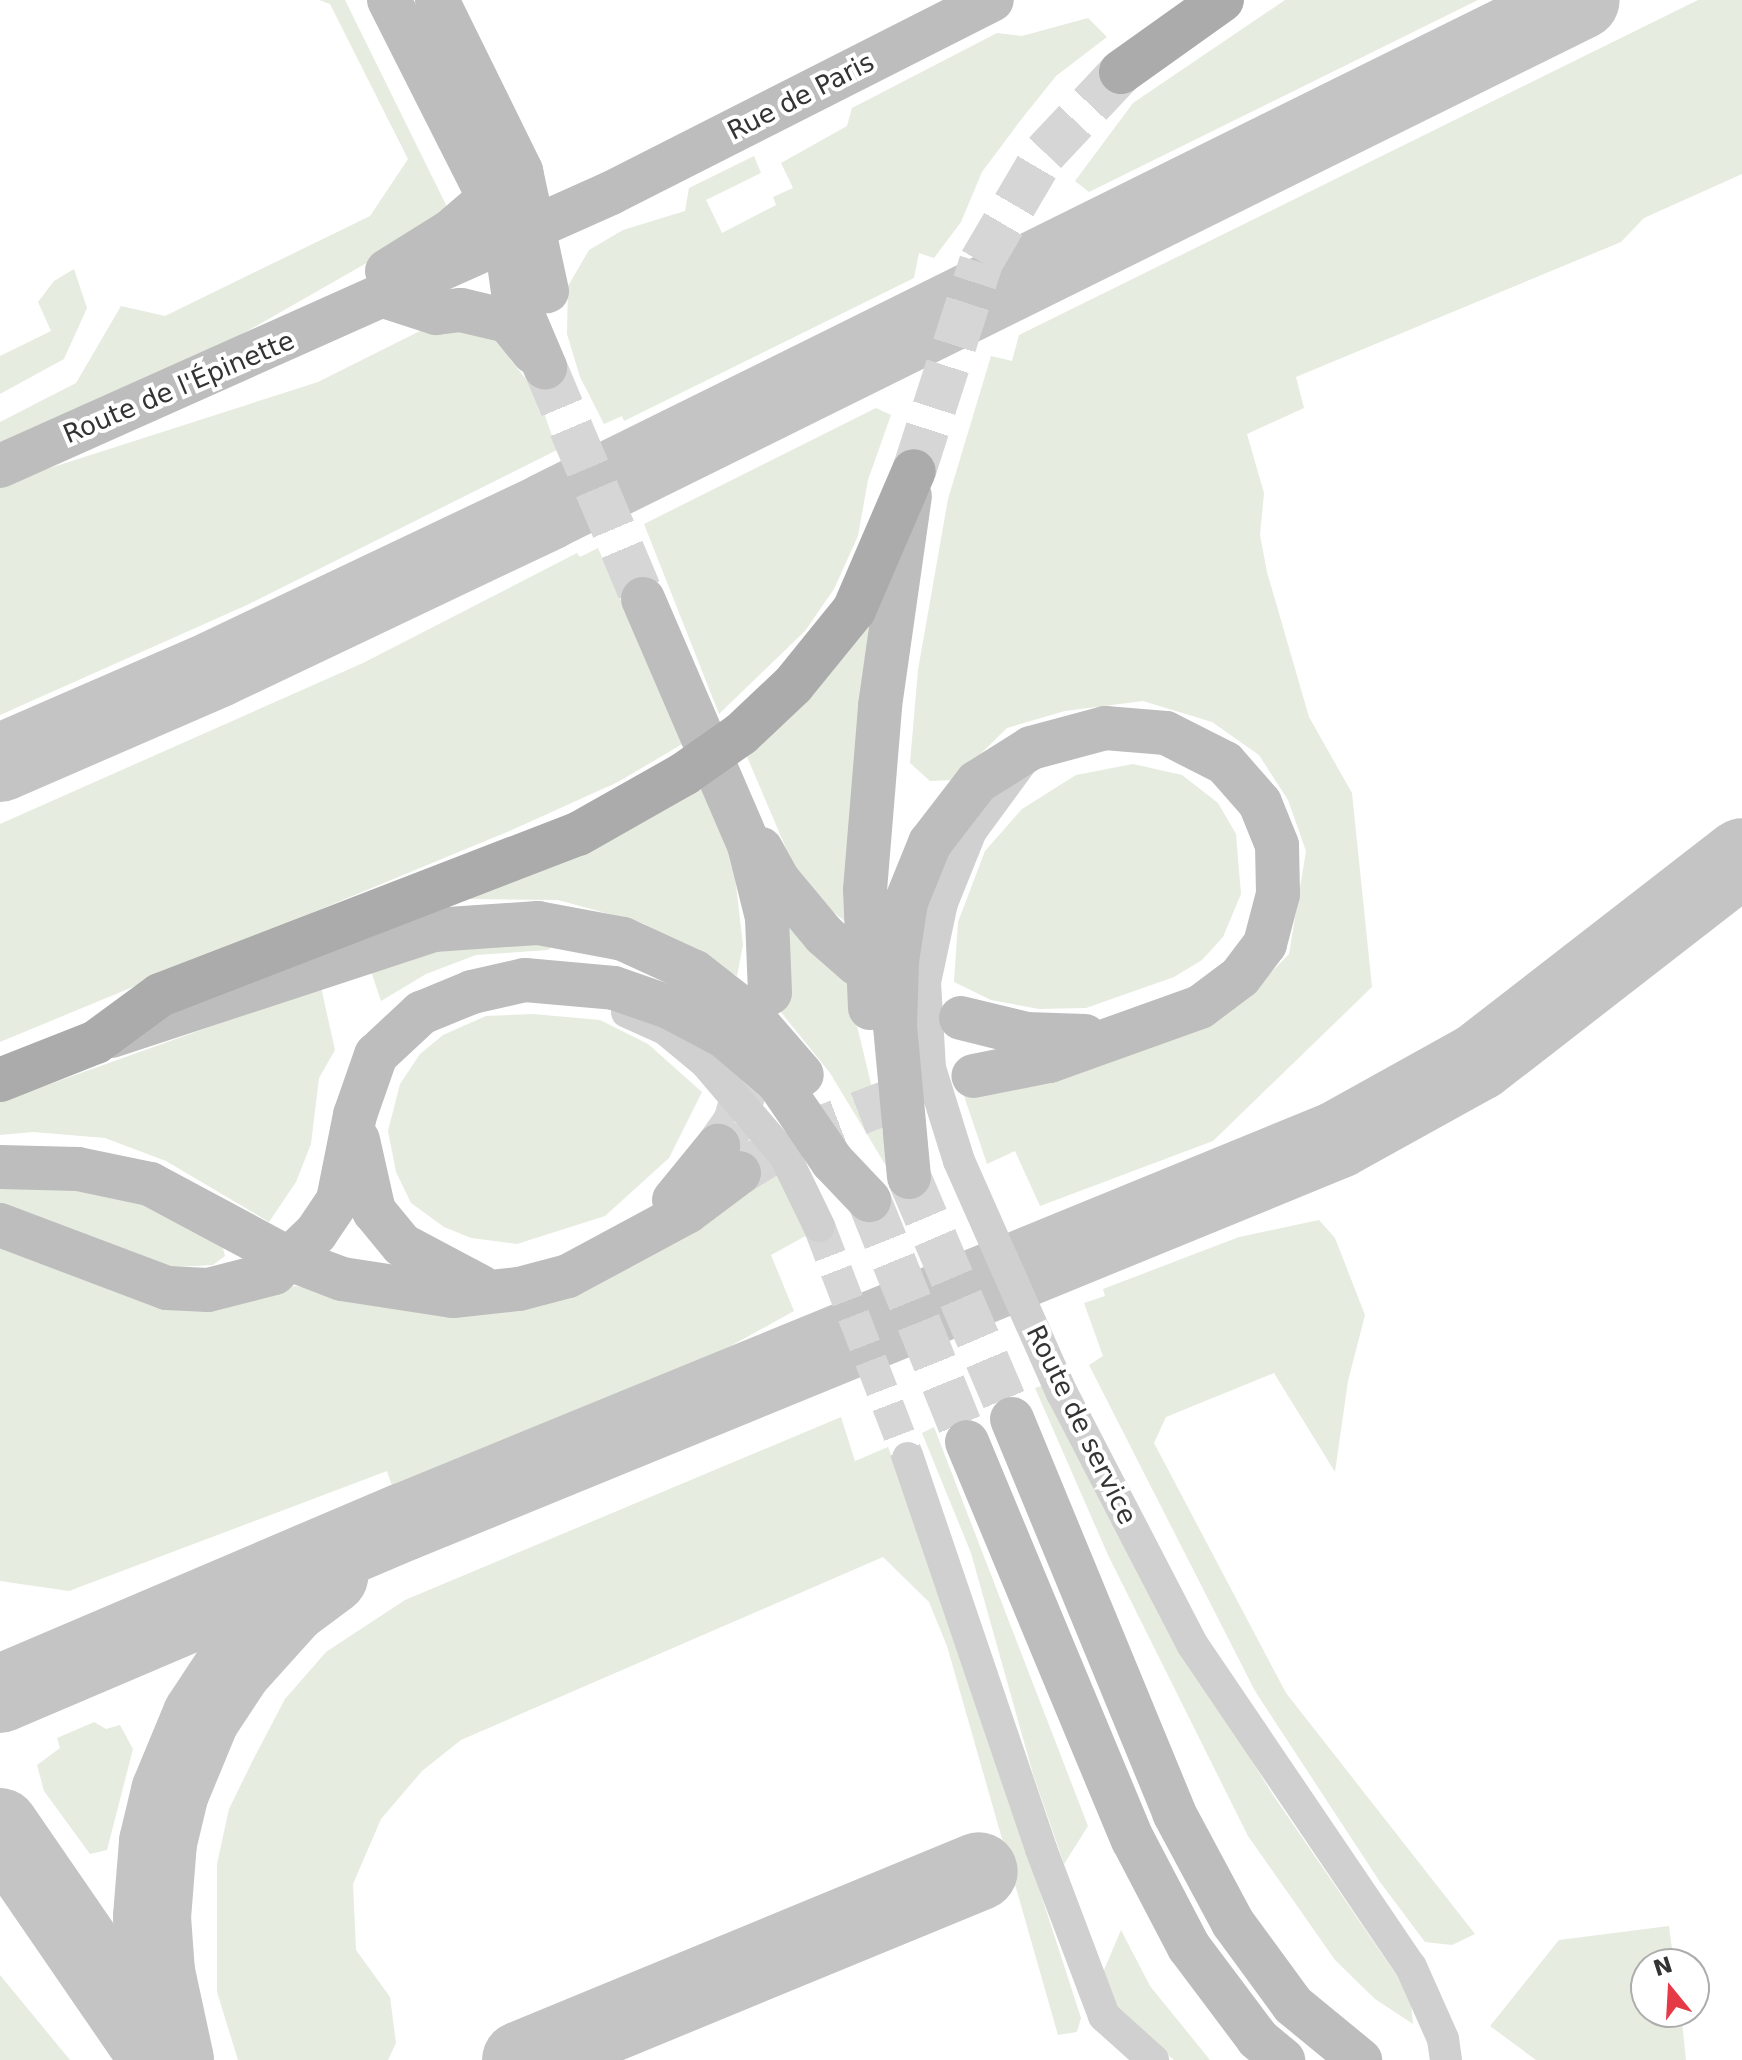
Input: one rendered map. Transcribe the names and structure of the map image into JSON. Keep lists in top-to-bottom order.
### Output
{
  "streets": {
    "main road": ["Rue de Paris", "Route de l'Épinette"],
    "street": ["Route de service"]
  },
  "crossings": [
    ["Rue de Paris", "Route de l'Épinette"]
  ],
  "north": "top"
}
